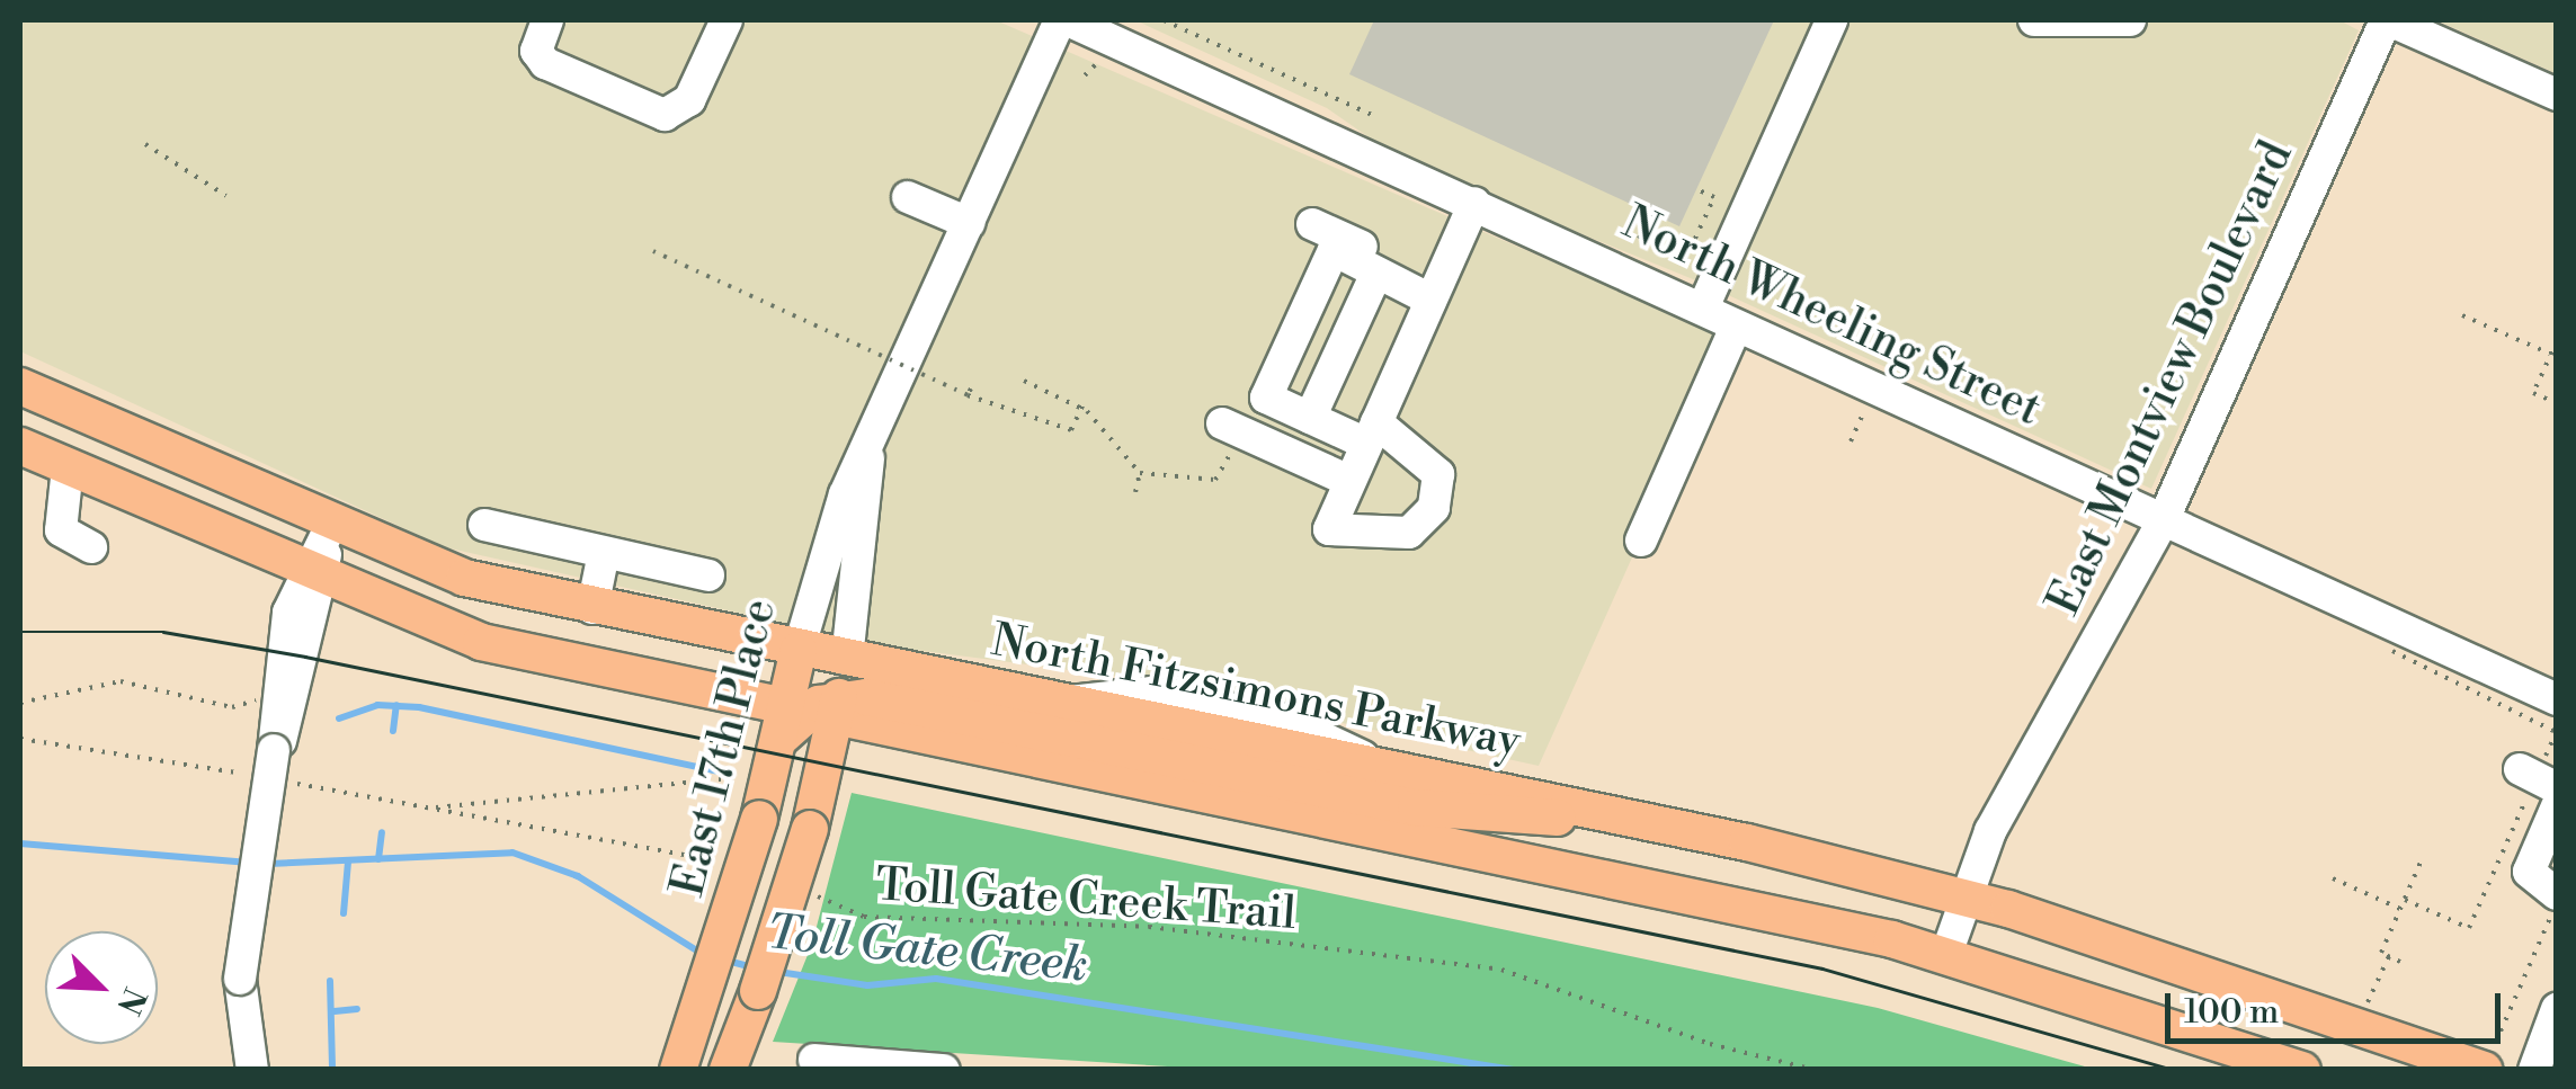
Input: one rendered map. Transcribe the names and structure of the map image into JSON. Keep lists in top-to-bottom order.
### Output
{
  "streets": {
    "main road": ["North Fitzsimons Parkway", "East 17th Place"],
    "street": ["North Wheeling Street", "East Montview Boulevard"],
    "path": ["Toll Gate Creek Trail"]
  },
  "crossings": [
    ["North Wheeling Street", "East Montview Boulevard"],
    ["North Wheeling Street", "East 17th Place"],
    ["East Montview Boulevard", "North Fitzsimons Parkway"],
    ["North Fitzsimons Parkway", "East 17th Place"]
  ],
  "water": ["Toll Gate Creek"],
  "scale_bar": "100 m",
  "north": "bottom right"
}
